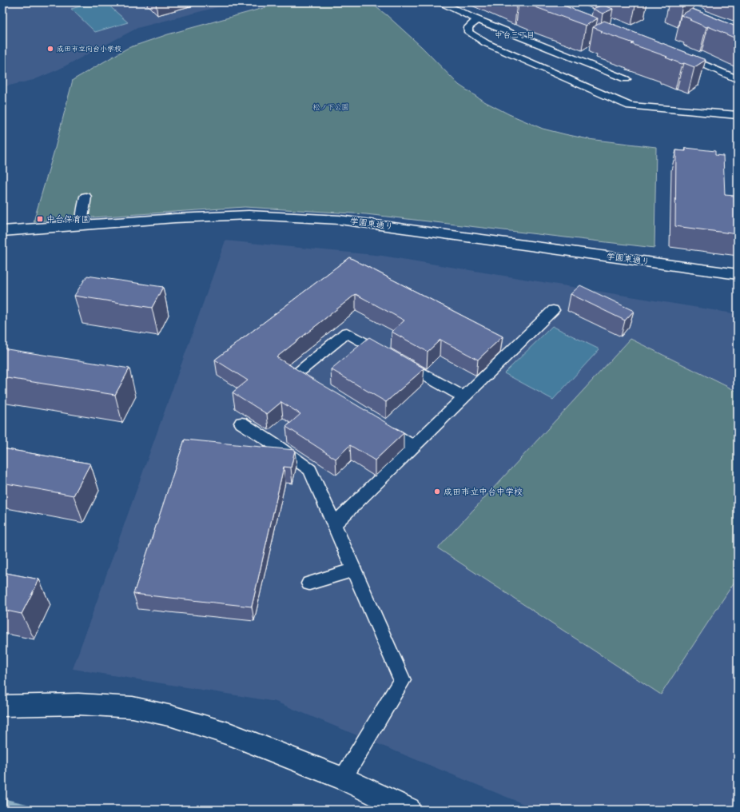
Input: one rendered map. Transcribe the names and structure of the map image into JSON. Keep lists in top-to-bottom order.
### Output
{
  "streets": {
    "street": ["学園東通り"]
  },
  "districts": ["中台三丁目"],
  "parks": ["松ノ下公園"],
  "places": {
    "other": ["成田市立向台小学校", "成田市立中台中学校"],
    "transit": ["中台保育園"]
  }
}
